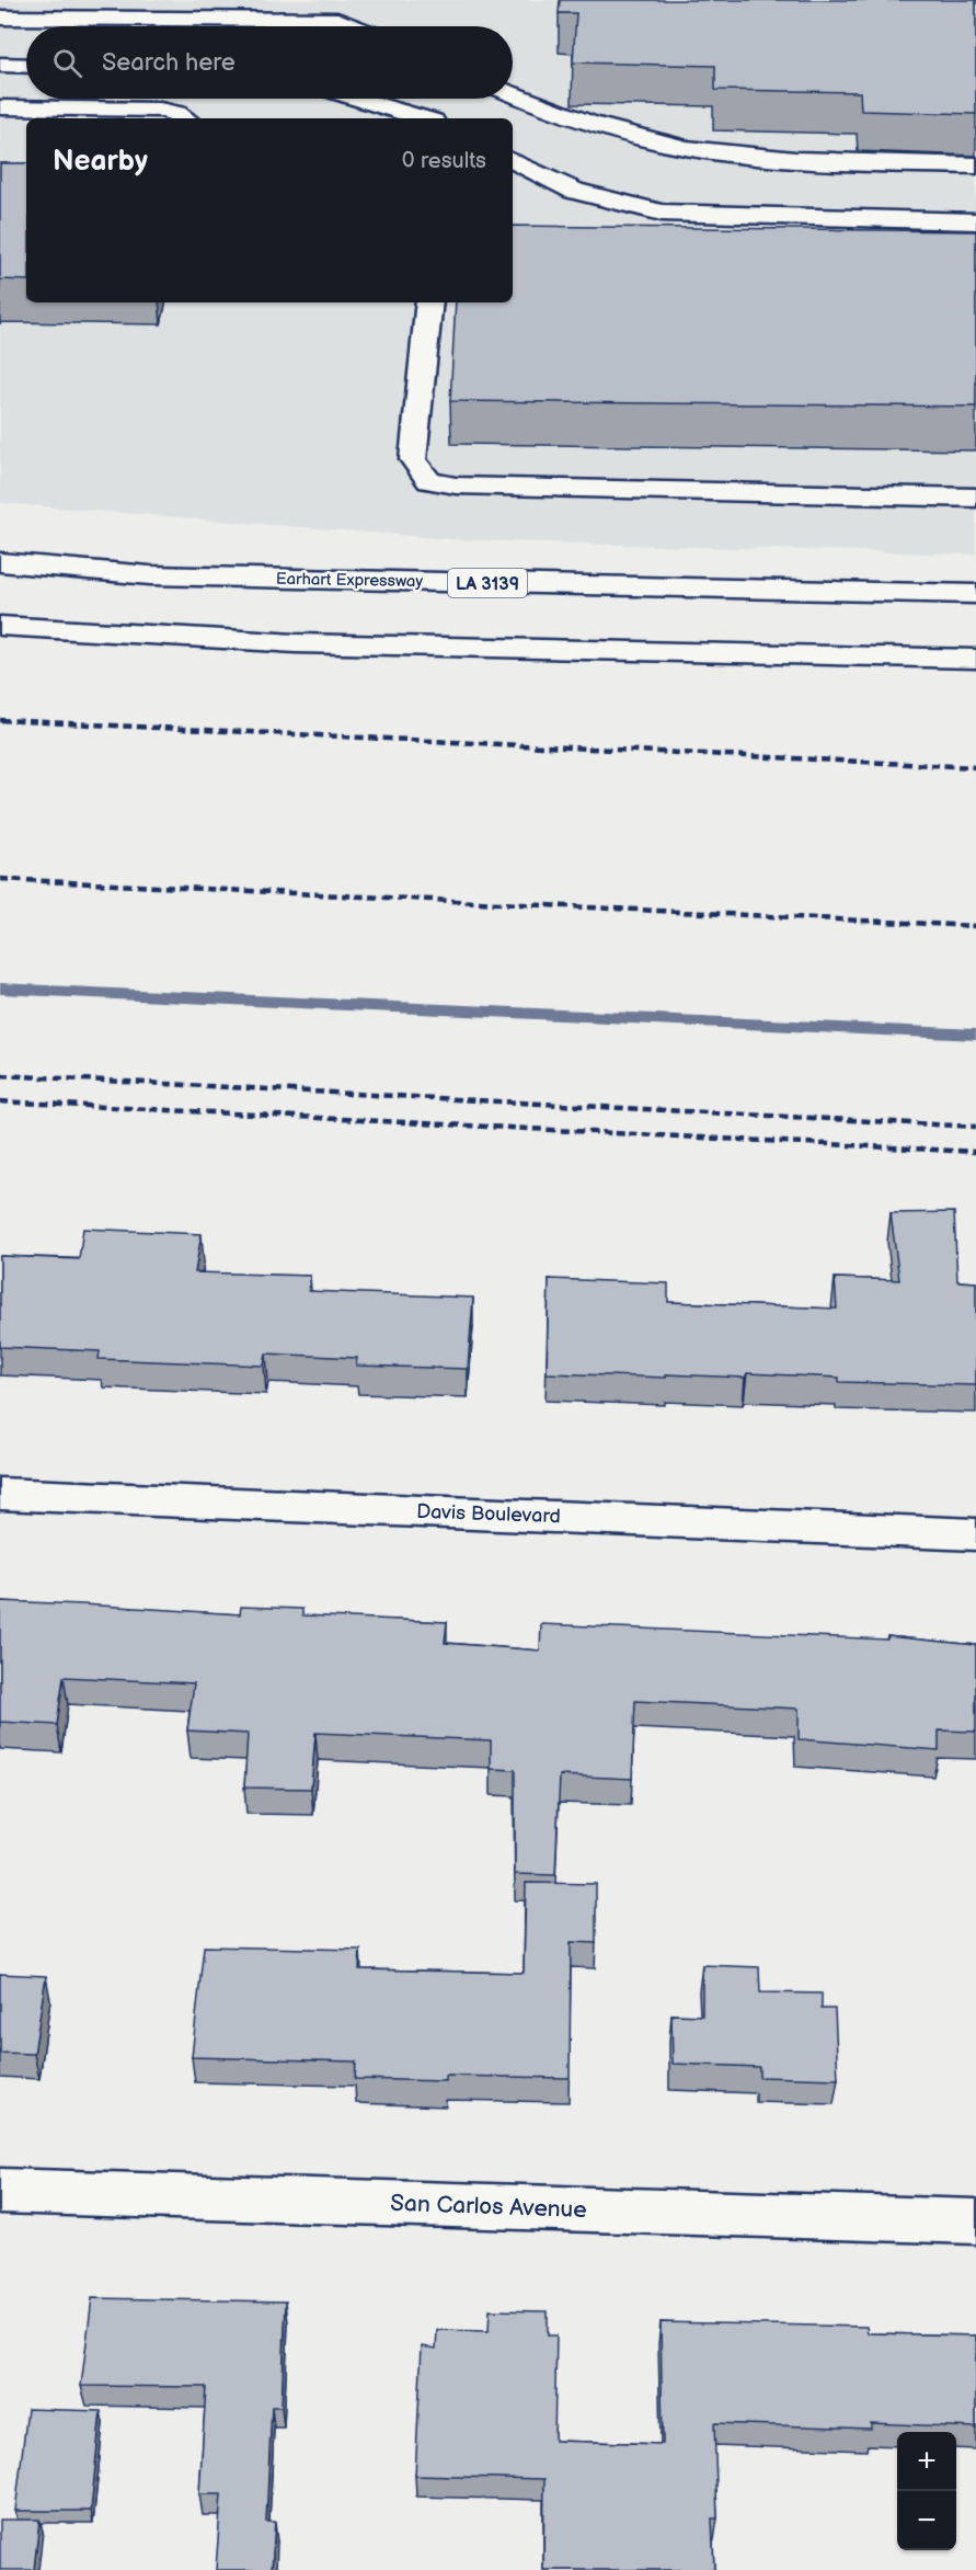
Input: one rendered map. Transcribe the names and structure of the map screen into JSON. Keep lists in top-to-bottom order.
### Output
{
  "streets": {
    "main road": [
      "Earhart Expressway",
      "LA 3139",
      "Davis Boulevard",
      "San Carlos Avenue"
    ]
  },
  "page": {
    "search": "Search here",
    "heading": ["Nearby", "0 results"],
    "map_buttons": ["+", "−"]
  }
}
